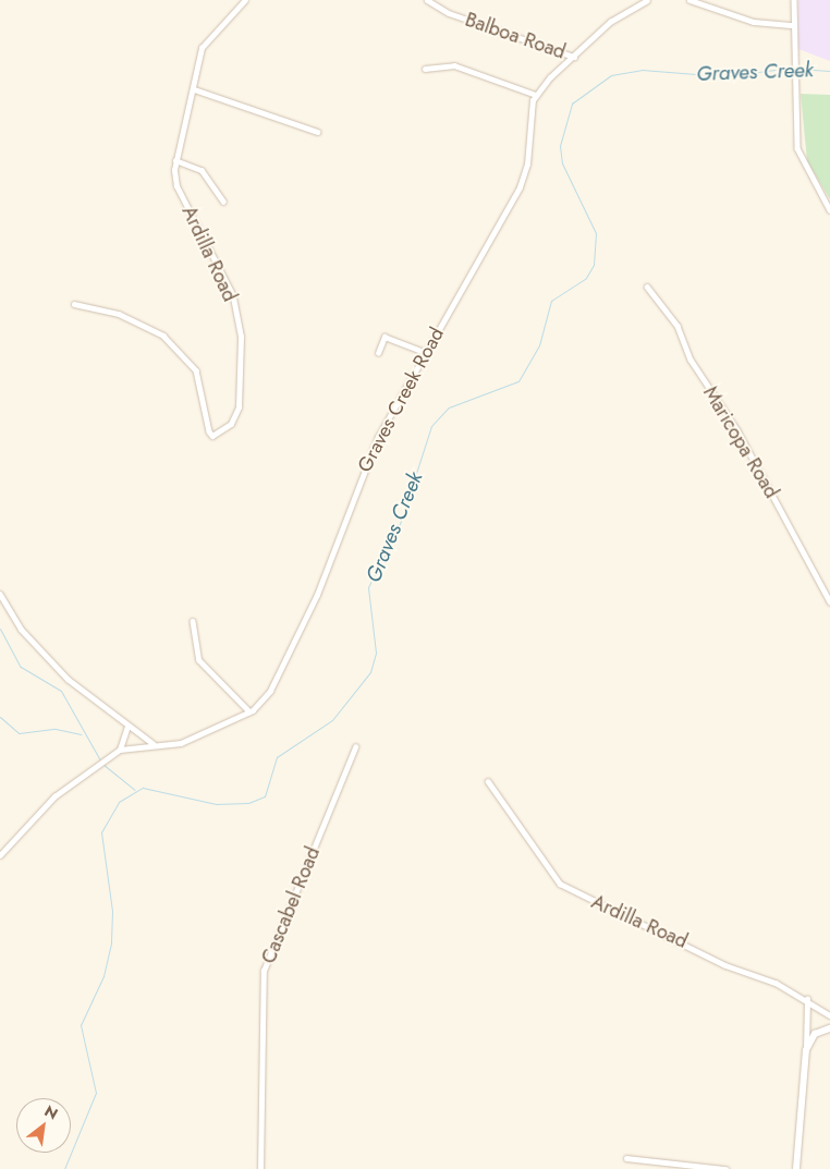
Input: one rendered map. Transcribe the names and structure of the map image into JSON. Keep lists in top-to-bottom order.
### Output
{
  "streets": {
    "street": [
      "Balboa Road",
      "Ardilla Road",
      "Graves Creek Road",
      "Maricopa Road",
      "Cascabel Road"
    ]
  },
  "crossings": [
    ["Balboa Road", "Graves Creek Road"]
  ],
  "water": ["Graves Creek"],
  "north": "top right"
}
